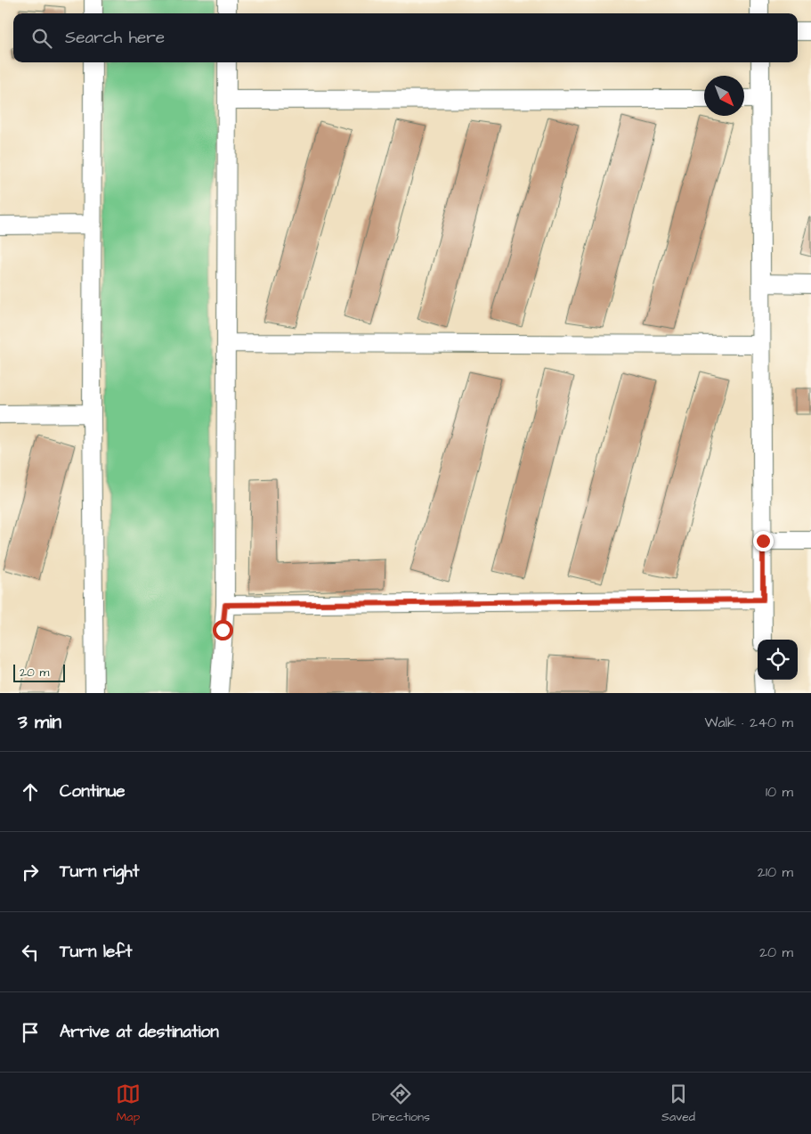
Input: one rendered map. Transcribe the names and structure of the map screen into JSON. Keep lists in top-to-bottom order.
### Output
{
  "scale_bar": "20 m",
  "north": "bottom right",
  "page": {
    "search": "Search here",
    "scale": "20 m",
    "heading": ["3 min", "Walk · 240 m"],
    "list": [
      ["Continue", "10 m"],
      ["Turn right", "210 m"],
      ["Turn left", "20 m"],
      "Arrive at destination"
    ],
    "nav": ["Map", "Directions", "Saved"]
  }
}
